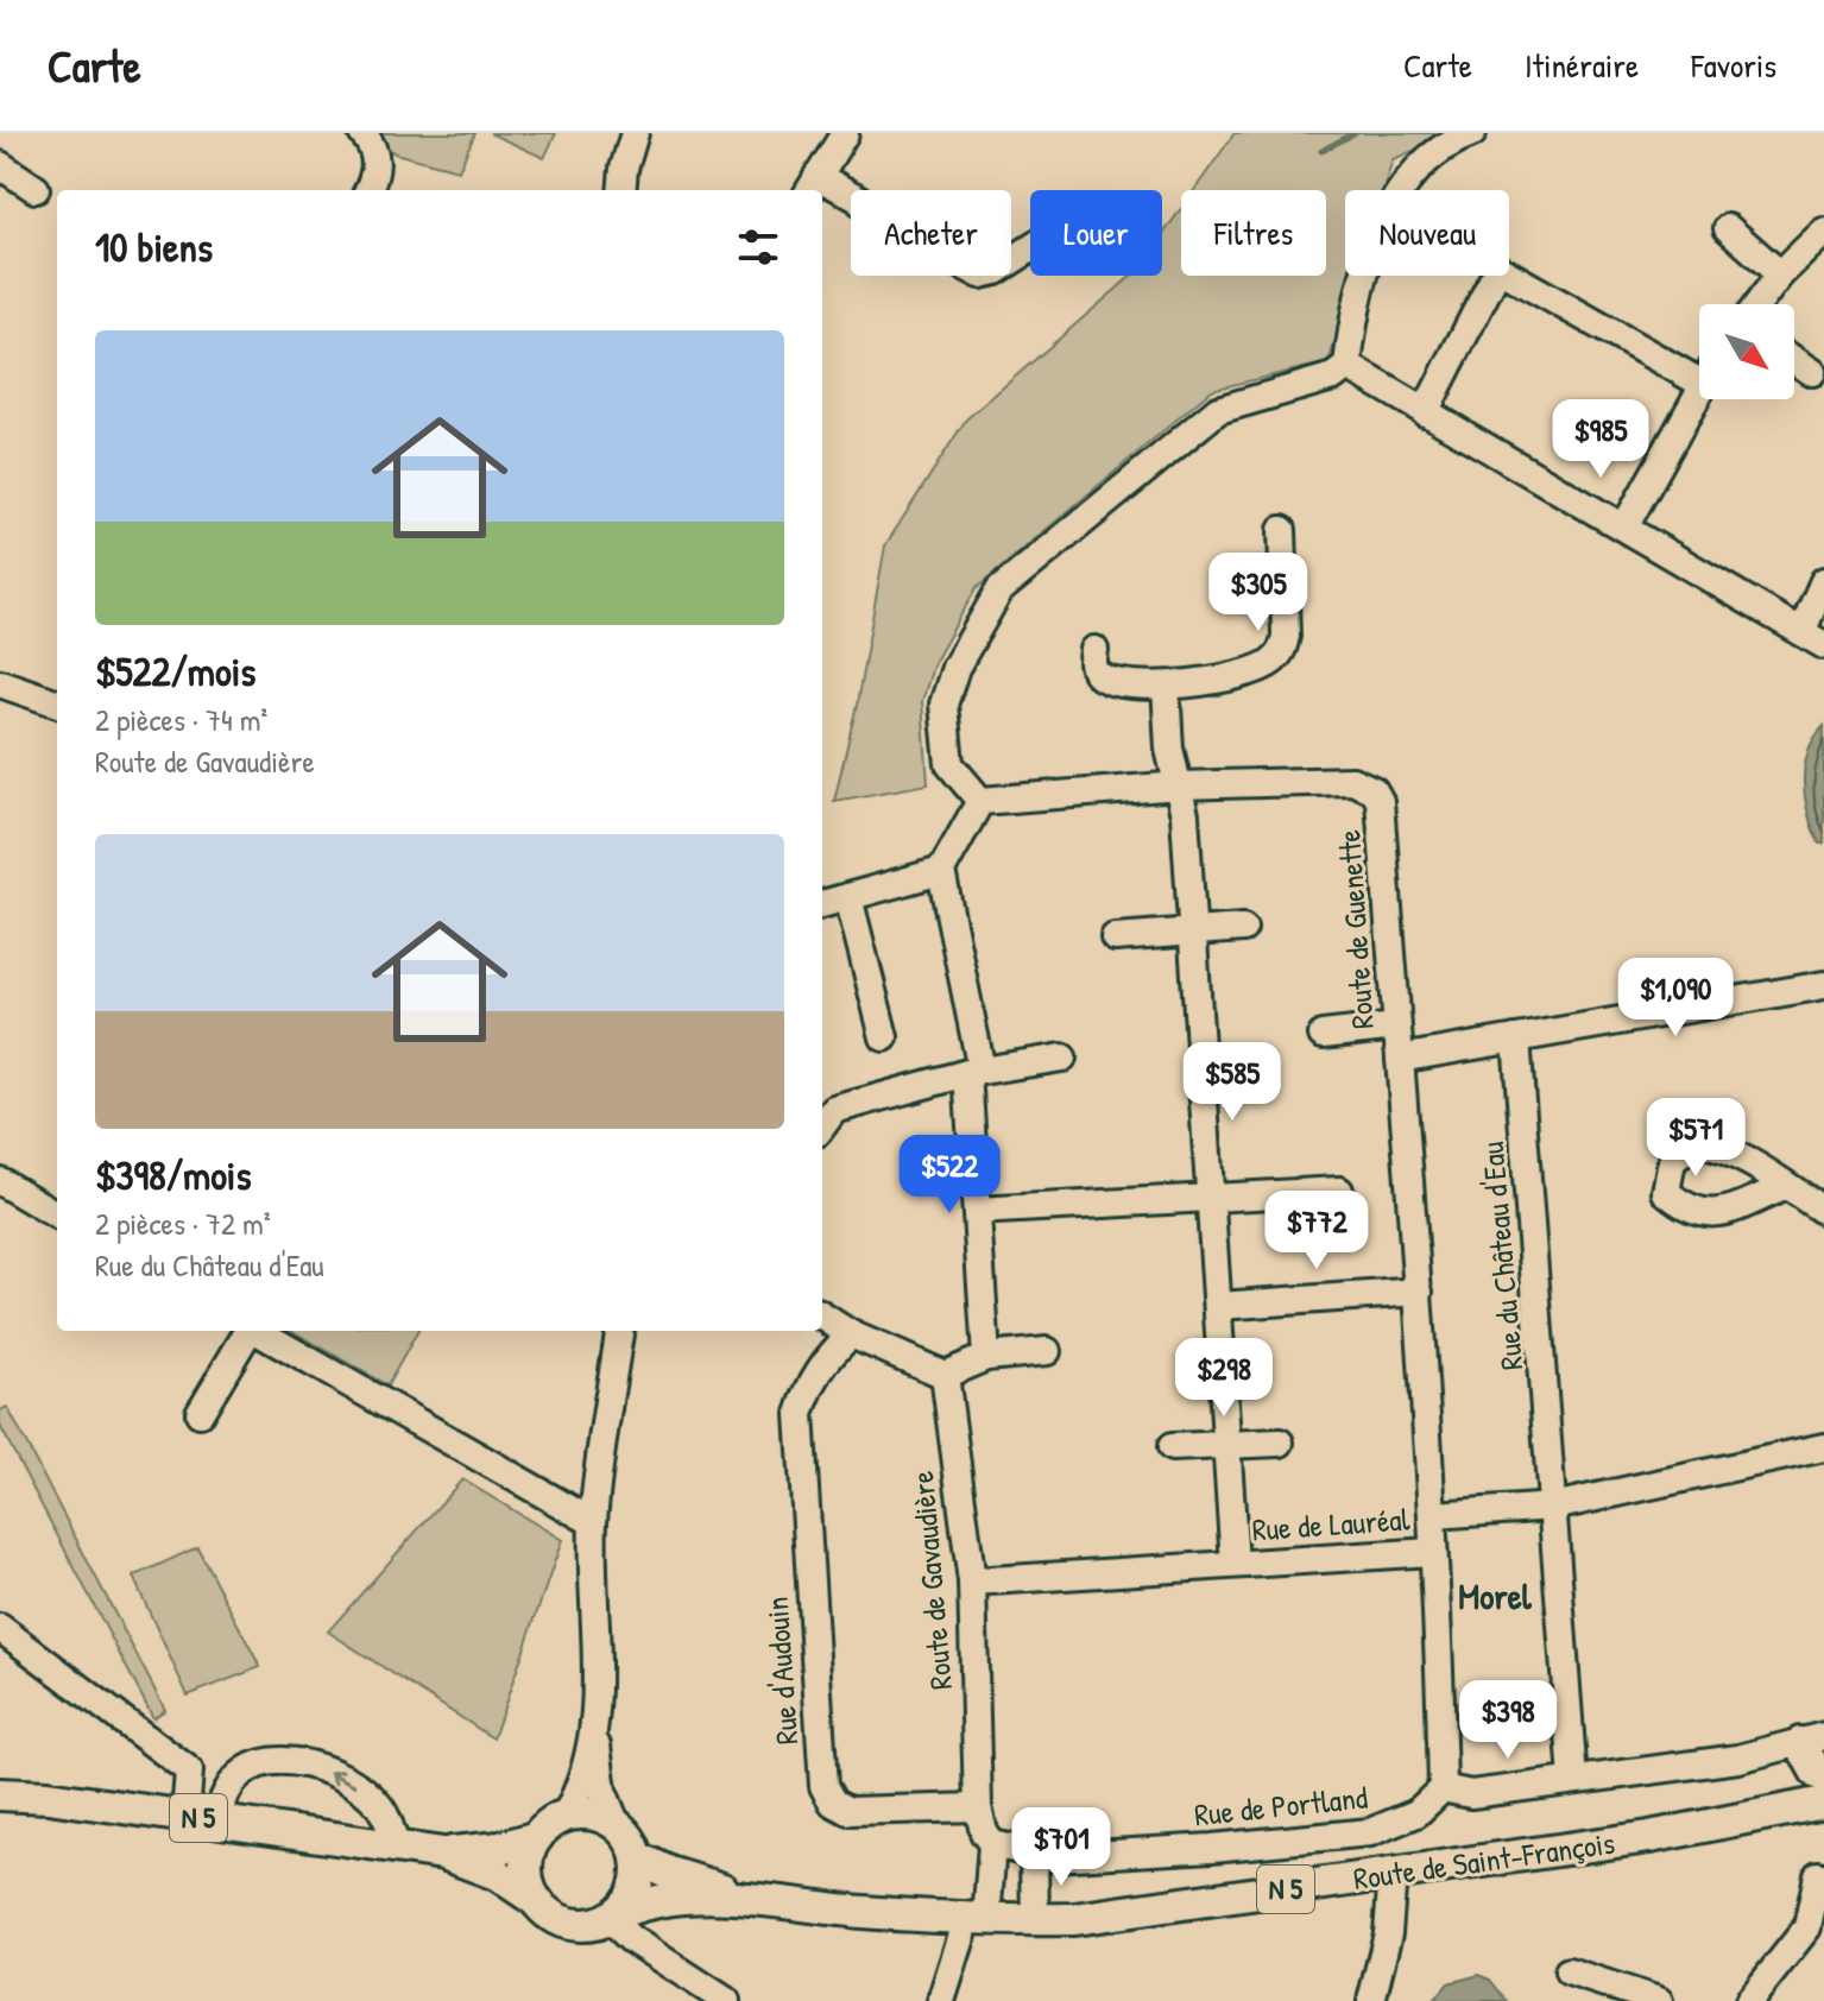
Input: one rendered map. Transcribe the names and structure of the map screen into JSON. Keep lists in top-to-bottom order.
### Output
{
  "streets": {
    "main road": ["N 5", "Route de Saint-François"],
    "street": [
      "Route de Guenette",
      "Rue du Château d'Eau",
      "Rue de Lauréal",
      "Route de Gavaudière",
      "Rue d'Audouin",
      "Rue de Portland"
    ]
  },
  "crossings": [
    ["Route de Guenette", "Rue de Lauréal"],
    ["Rue du Château d'Eau", "Rue de Lauréal"],
    ["Rue de Lauréal", "Route de Gavaudière"],
    ["Route de Gavaudière", "Rue d'Audouin"],
    ["Route de Gavaudière", "Rue de Portland"],
    ["Route de Gavaudière", "Route de Saint-François"],
    ["N 5", "Route de Saint-François"]
  ],
  "districts": ["Morel"],
  "north": "bottom right",
  "page": {
    "header": "Carte",
    "nav": ["Carte", "Itinéraire", "Favoris"],
    "chip": [
      "Acheter",
      "Louer",
      "Filtres",
      "Nouveau"
    ],
    "heading": "10 biens",
    "list": [
      {
        "name": "$522/mois",
        "note": "2 pièces · 74 m² · Route de Gavaudière"
      },
      {
        "name": "$398/mois",
        "note": "2 pièces · 72 m² · Rue du Château d'Eau"
      }
    ],
    "price": [
      "$985",
      "$305",
      "$1,090",
      "$585",
      "$571",
      "$522",
      "$772",
      "$298",
      "$398",
      "$701"
    ]
  }
}
